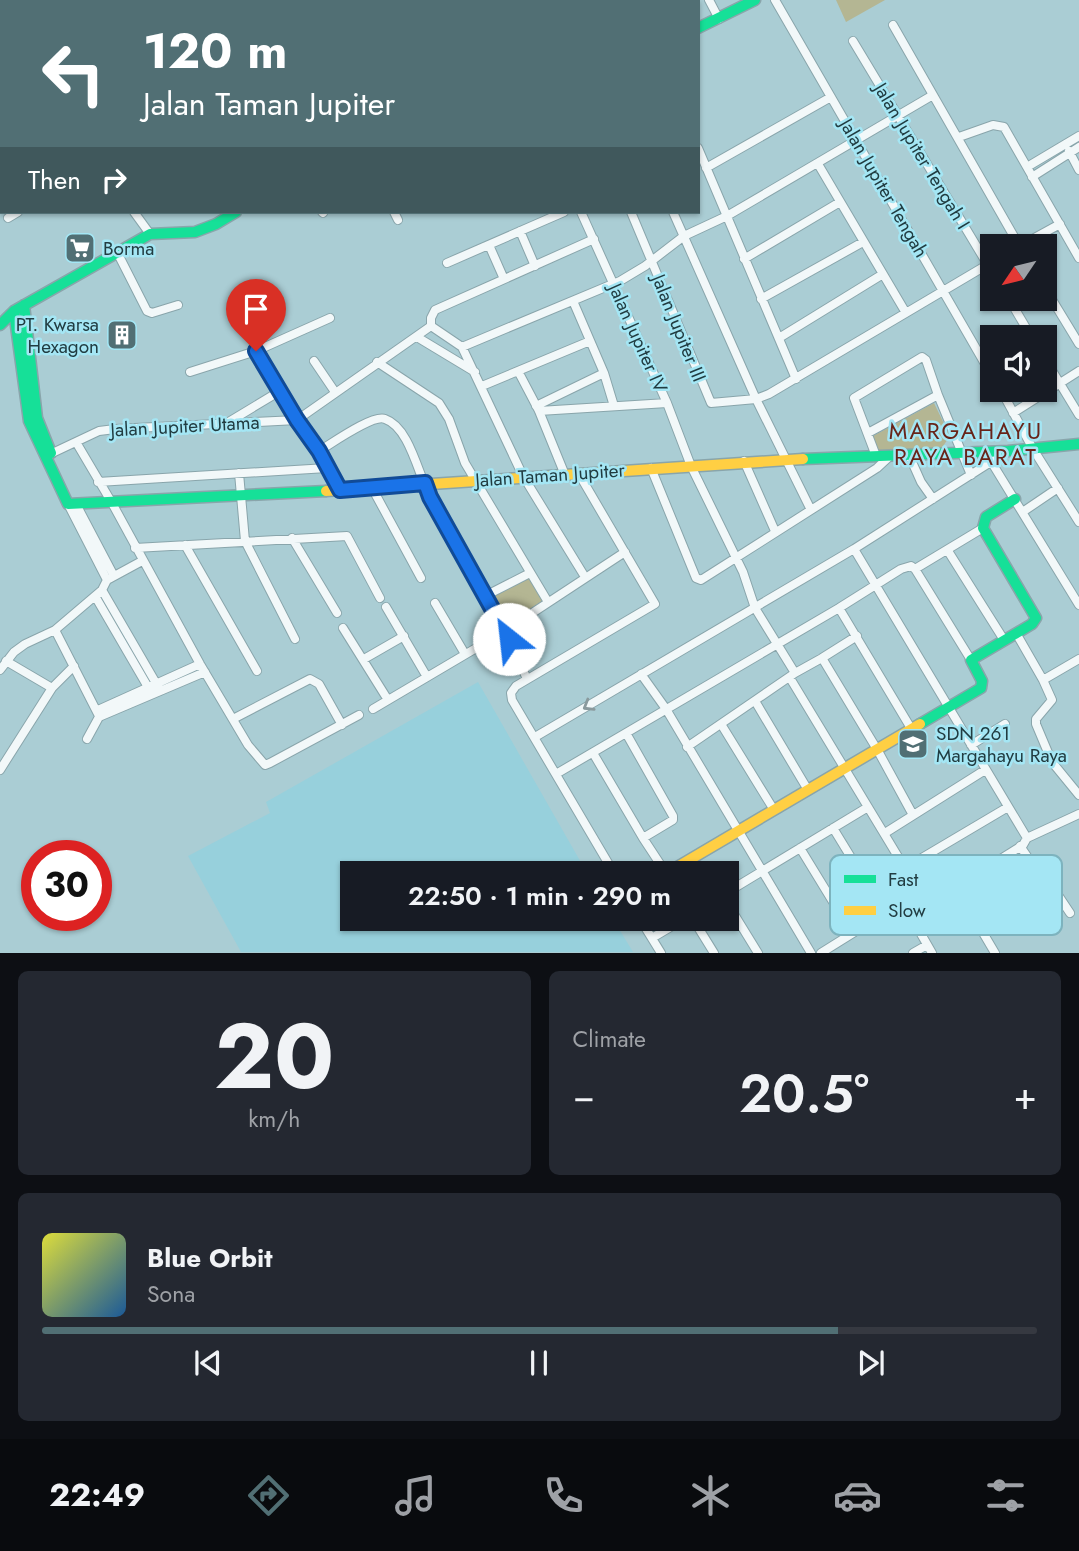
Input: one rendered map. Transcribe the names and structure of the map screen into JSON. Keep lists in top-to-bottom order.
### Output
{
  "streets": {
    "street": [
      "Jalan Jupiter Tengah I",
      "Jalan Jupiter Tengah",
      "Jalan Jupiter III",
      "Jalan Jupiter IV",
      "Jalan Jupiter Utama",
      "Jalan Taman Jupiter"
    ]
  },
  "crossings": [
    ["Jalan Jupiter IV", "Jalan Taman Jupiter"]
  ],
  "districts": ["MARGAHAYU RAYA BARAT"],
  "places": {
    "supermarket": ["Borma"],
    "building": ["PT. Kwarsa Hexagon"],
    "school or university": ["SDN 261 Margahayu Raya"]
  },
  "legend": ["Fast", "Slow"],
  "north": "bottom left",
  "page": {
    "turn": ["120 m", "Jalan Taman Jupiter"],
    "then": "Then",
    "limit": "30",
    "trip": "22:50 · 1 min · 290 m",
    "tile": [
      ["20", "km/h"],
      "Climate"
    ],
    "heat": ["−", "20.5°", "+"],
    "song": ["Blue Orbit", "Sona"],
    "tabs": "22:49"
  }
}
